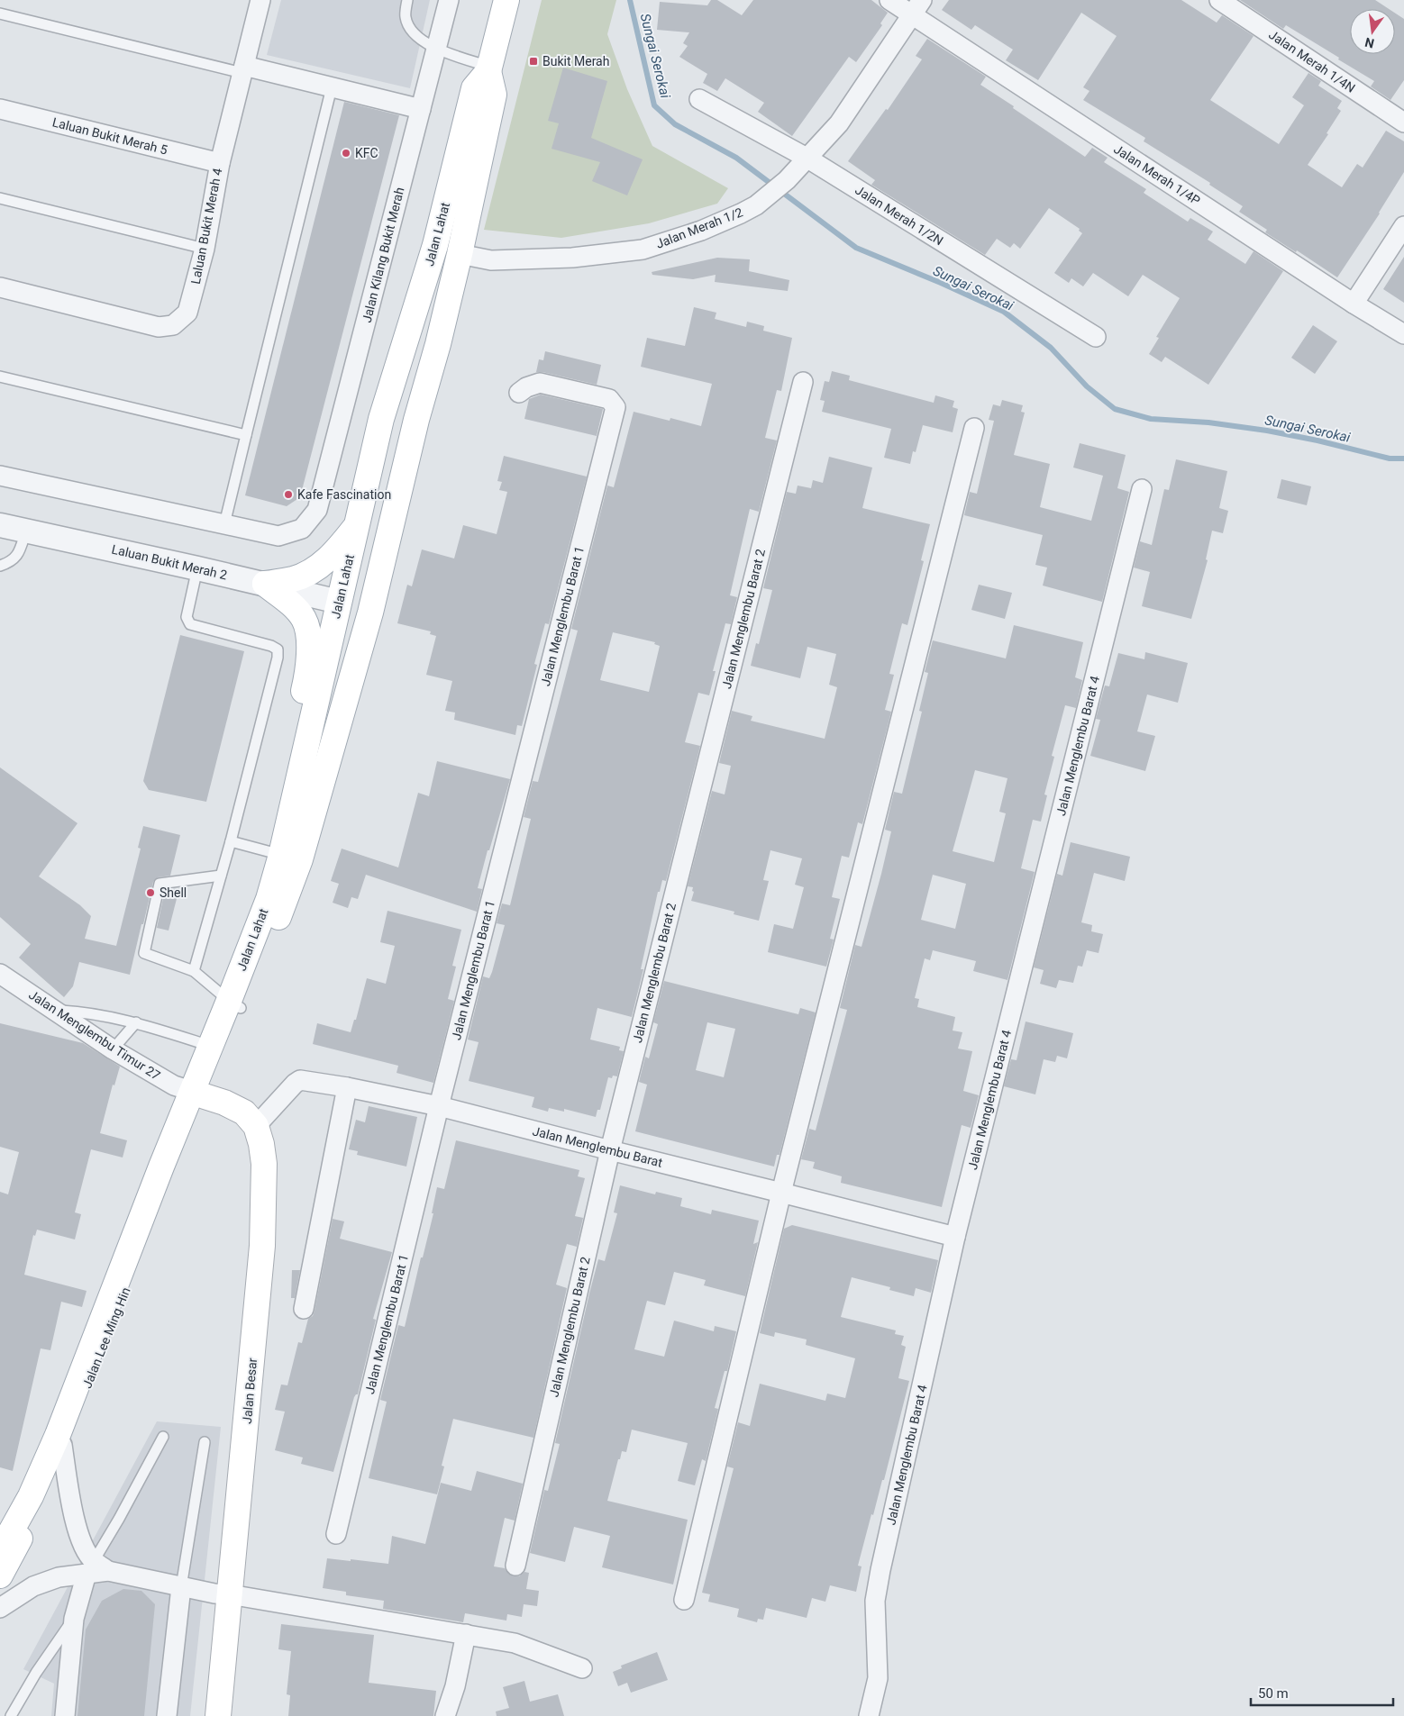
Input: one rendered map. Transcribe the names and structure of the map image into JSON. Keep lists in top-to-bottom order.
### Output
{
  "streets": {
    "main road": ["Jalan Lahat", "Jalan Lee Ming Hin", "Jalan Besar"],
    "street": [
      "Jalan Merah 1/4N",
      "Laluan Bukit Merah 5",
      "Jalan Merah 1/4P",
      "Jalan Merah 1/2N",
      "Laluan Bukit Merah 4",
      "Jalan Merah 1/2",
      "Jalan Kilang Bukit Merah",
      "Laluan Bukit Merah 2",
      "Jalan Menglembu Barat 1",
      "Jalan Menglembu Barat 2",
      "Jalan Menglembu Barat 4",
      "Jalan Menglembu Timur 27",
      "Jalan Menglembu Barat"
    ]
  },
  "crossings": [
    ["Laluan Bukit Merah 5", "Laluan Bukit Merah 4"],
    ["Jalan Merah 1/4P", "Jalan Merah 1/2"],
    ["Jalan Merah 1/2N", "Jalan Merah 1/2"],
    ["Jalan Merah 1/2", "Jalan Lahat"],
    ["Jalan Lahat", "Laluan Bukit Merah 2"],
    ["Jalan Lahat", "Jalan Menglembu Timur 27"],
    ["Jalan Lahat", "Jalan Lee Ming Hin"],
    ["Jalan Menglembu Barat 1", "Jalan Menglembu Barat"],
    ["Jalan Menglembu Barat 2", "Jalan Menglembu Barat"],
    ["Jalan Menglembu Barat 4", "Jalan Menglembu Barat"],
    ["Jalan Menglembu Timur 27", "Jalan Lee Ming Hin"],
    ["Jalan Menglembu Barat", "Jalan Besar"]
  ],
  "water": ["Sungai Serokai"],
  "places": {
    "transit": ["Bukit Merah"],
    "other": ["KFC", "Kafe Fascination", "Shell"]
  },
  "scale_bar": "50 m",
  "north": "bottom"
}
